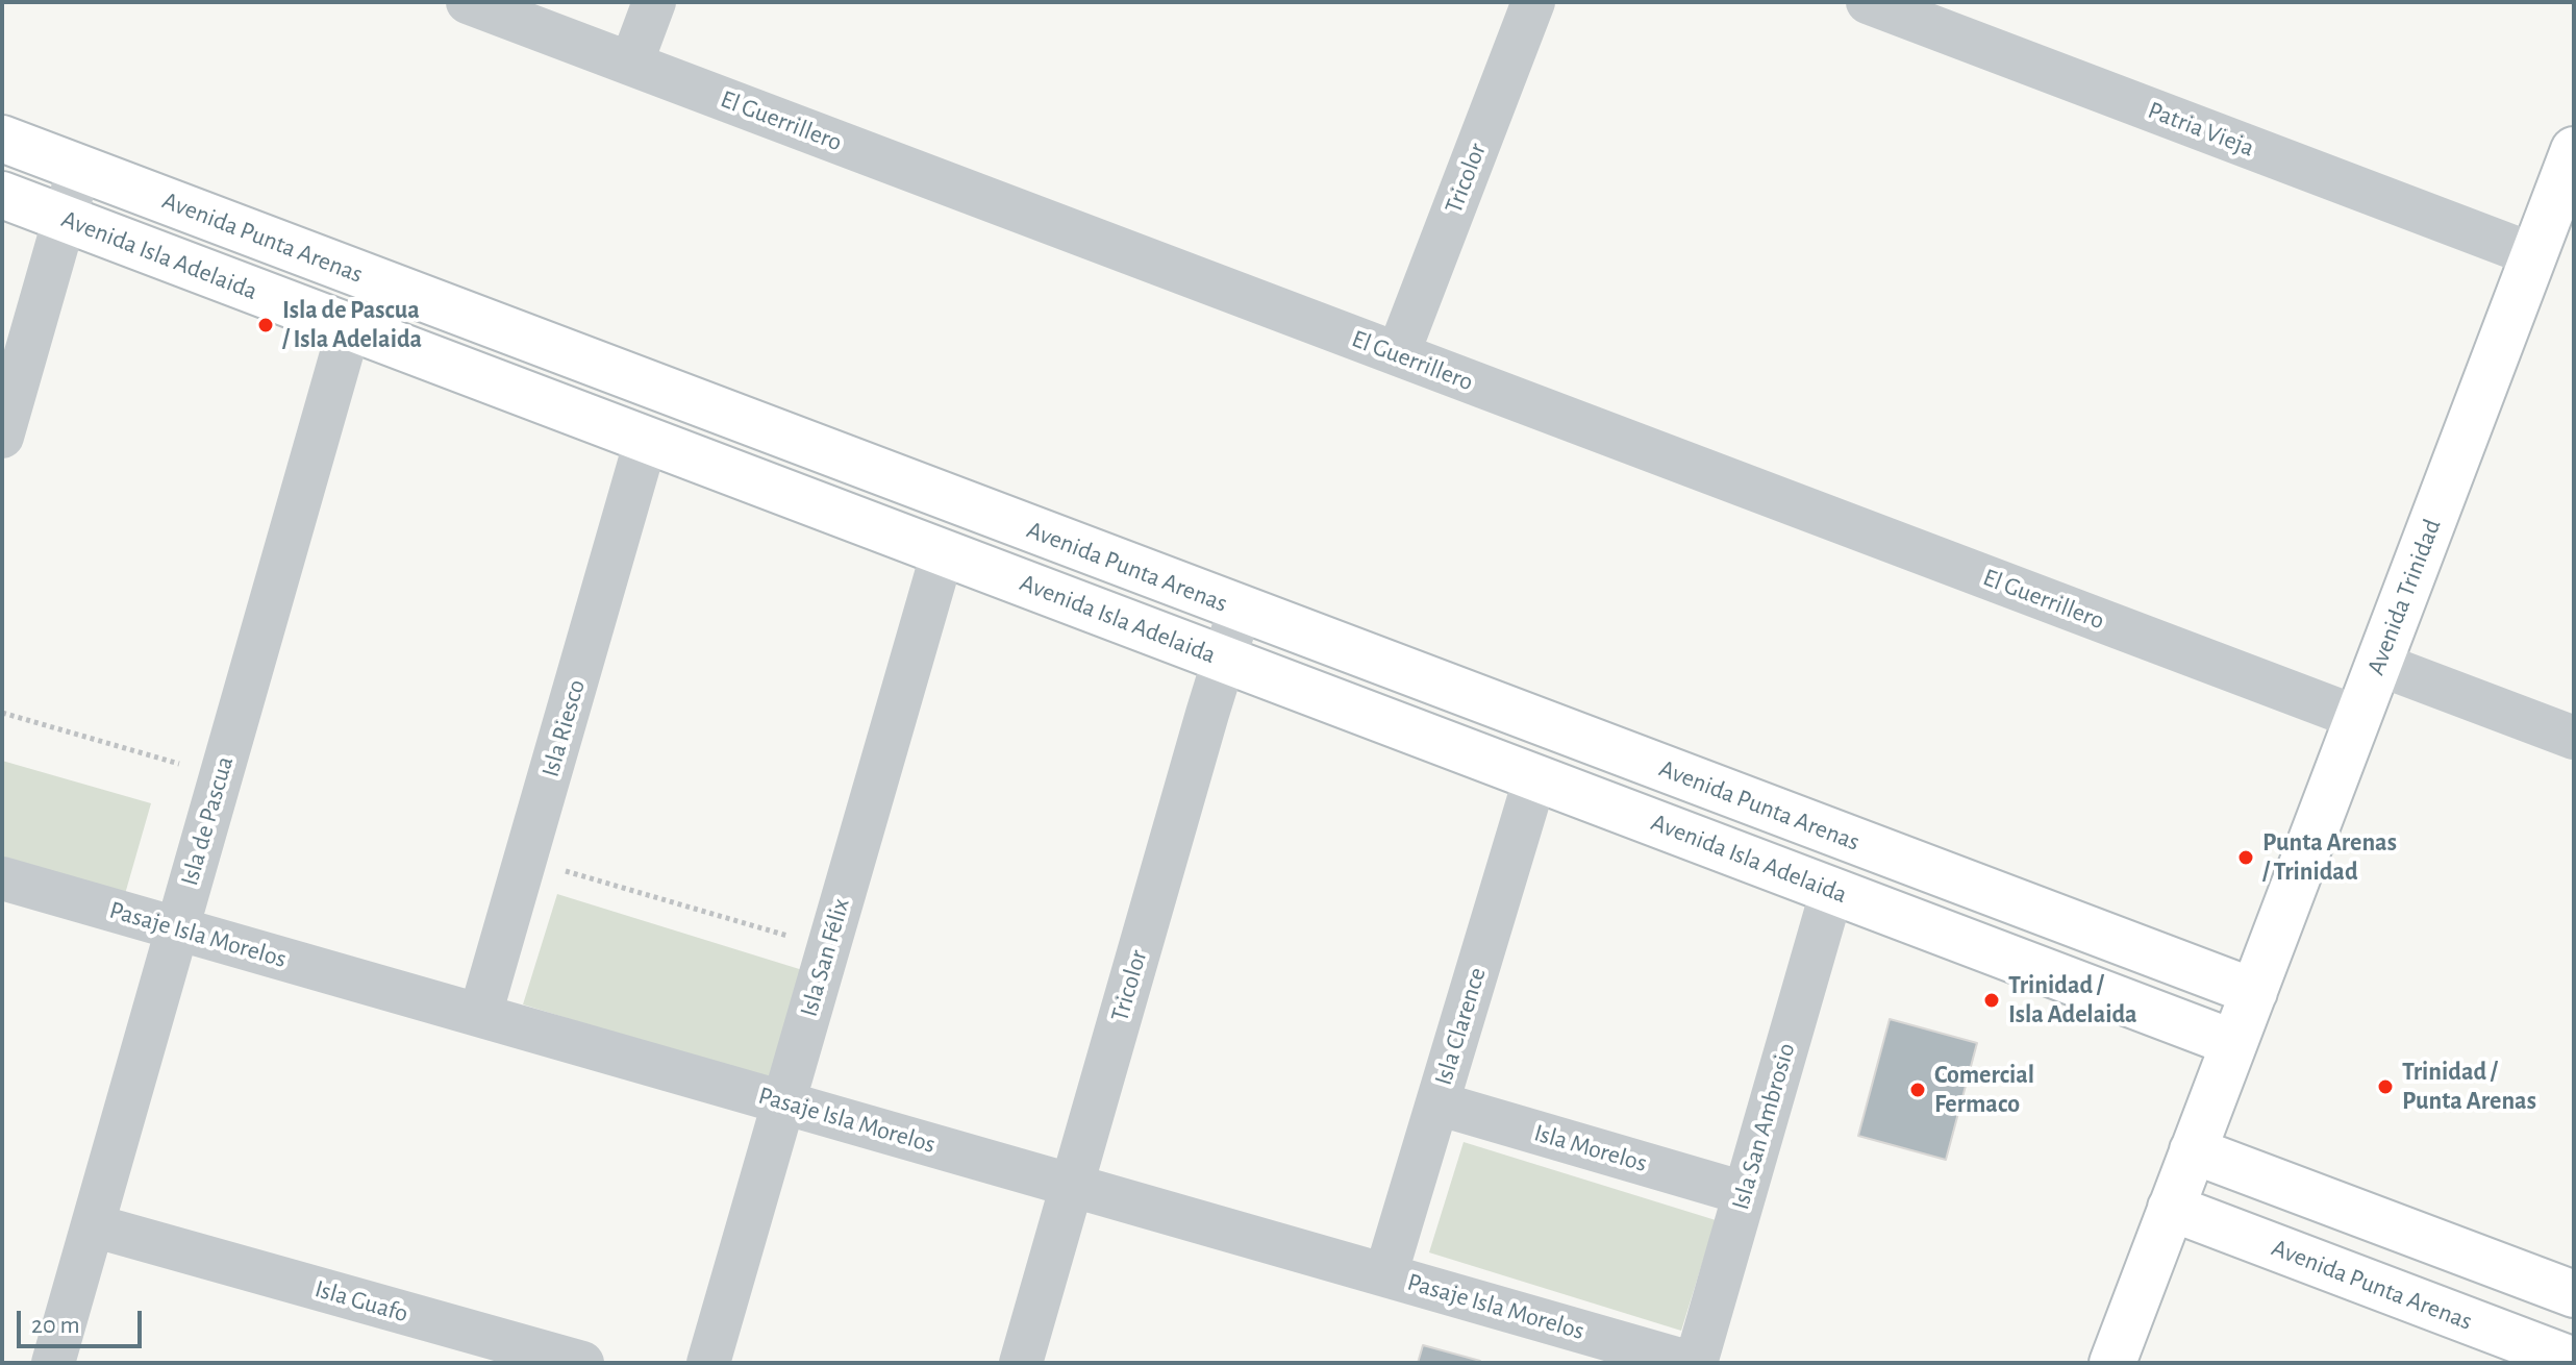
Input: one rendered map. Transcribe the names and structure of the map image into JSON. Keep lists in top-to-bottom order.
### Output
{
  "streets": {
    "main road": ["Avenida Punta Arenas", "Avenida Isla Adelaida", "Avenida Trinidad"],
    "street": [
      "El Guerrillero",
      "Patria Vieja",
      "Tricolor",
      "Isla Riesco",
      "Isla de Pascua",
      "Pasaje Isla Morelos",
      "Isla San Félix",
      "Isla Clarence",
      "Isla San Ambrosio",
      "Isla Morelos",
      "Isla Guafo"
    ]
  },
  "crossings": [
    ["El Guerrillero", "Tricolor"],
    ["El Guerrillero", "Avenida Trinidad"],
    ["Patria Vieja", "Avenida Trinidad"],
    ["Tricolor", "Avenida Punta Arenas"],
    ["Tricolor", "Avenida Isla Adelaida"],
    ["Tricolor", "Pasaje Isla Morelos"],
    ["Avenida Punta Arenas", "Avenida Trinidad"],
    ["Avenida Isla Adelaida", "Avenida Trinidad"],
    ["Avenida Isla Adelaida", "Isla Riesco"],
    ["Avenida Isla Adelaida", "Isla de Pascua"],
    ["Avenida Isla Adelaida", "Isla San Félix"],
    ["Avenida Isla Adelaida", "Isla Clarence"],
    ["Avenida Isla Adelaida", "Isla San Ambrosio"],
    ["Isla Riesco", "Pasaje Isla Morelos"],
    ["Isla de Pascua", "Pasaje Isla Morelos"],
    ["Isla de Pascua", "Isla Guafo"],
    ["Pasaje Isla Morelos", "Isla San Félix"],
    ["Pasaje Isla Morelos", "Isla Clarence"],
    ["Pasaje Isla Morelos", "Isla San Ambrosio"],
    ["Isla Clarence", "Isla Morelos"],
    ["Isla San Ambrosio", "Isla Morelos"]
  ],
  "places": [
    "Isla de Pascua / Isla Adelaida",
    "Punta Arenas / Trinidad",
    "Trinidad / Isla Adelaida",
    "Trinidad / Punta Arenas",
    "Comercial Fermaco"
  ],
  "scale_bar": "20 m"
}
